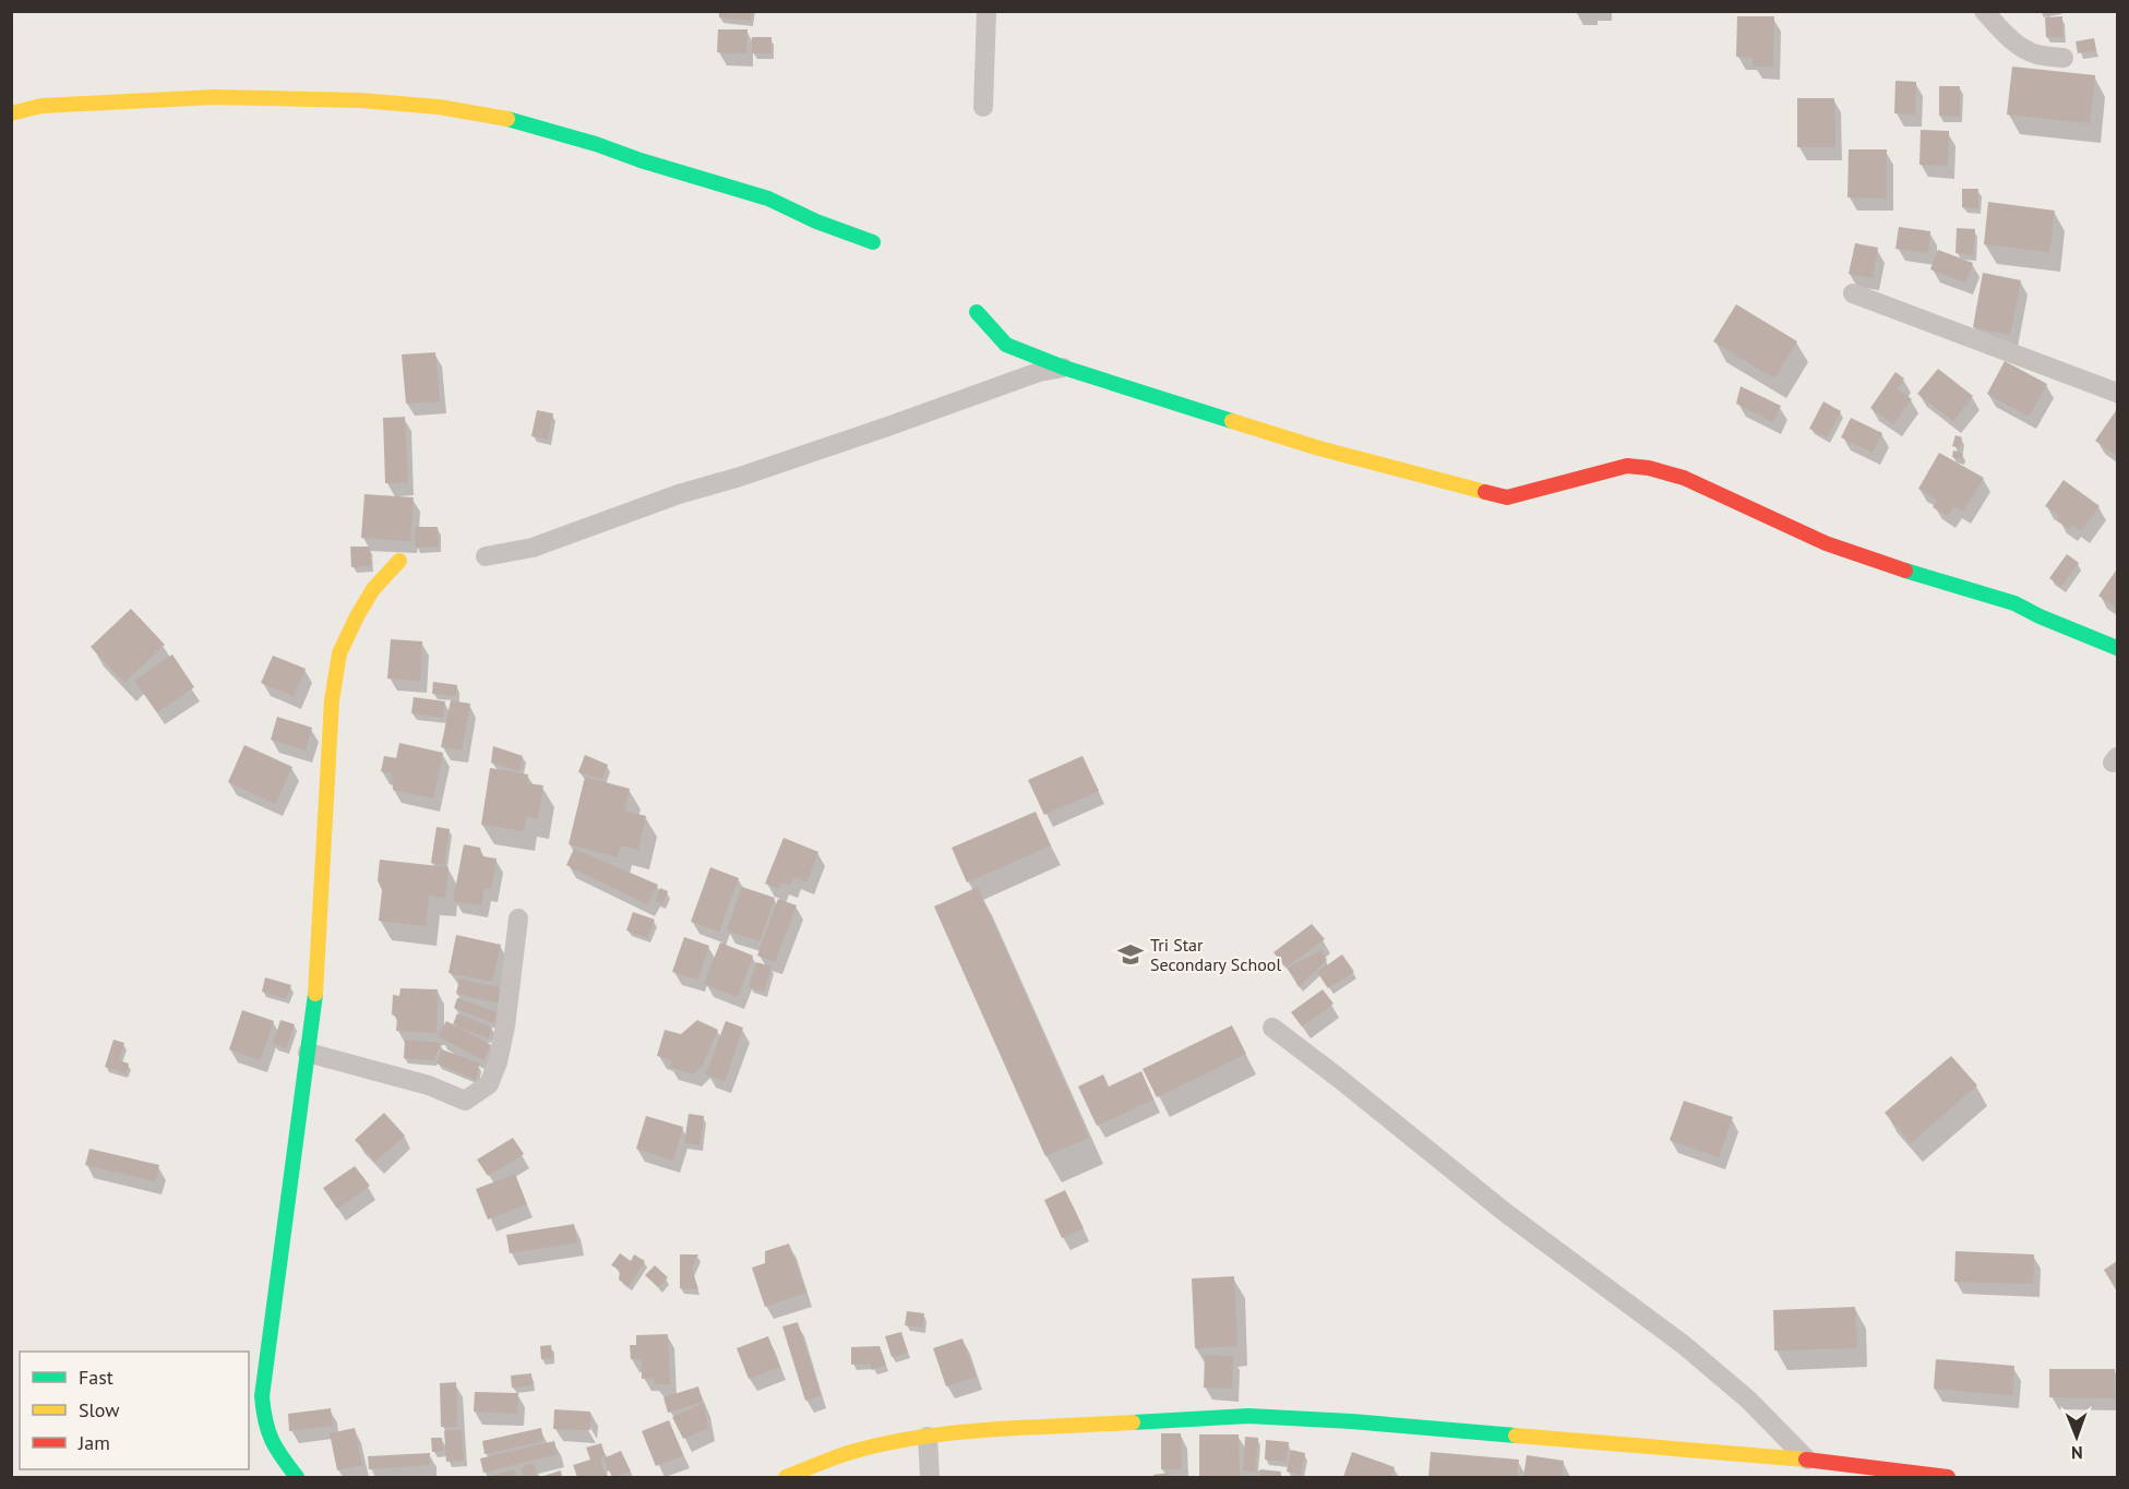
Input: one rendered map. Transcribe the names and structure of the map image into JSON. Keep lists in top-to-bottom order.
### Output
{
  "places": {
    "school or university": ["Tri Star Secondary School"]
  },
  "legend": ["Fast", "Slow", "Jam"],
  "north": "bottom"
}
